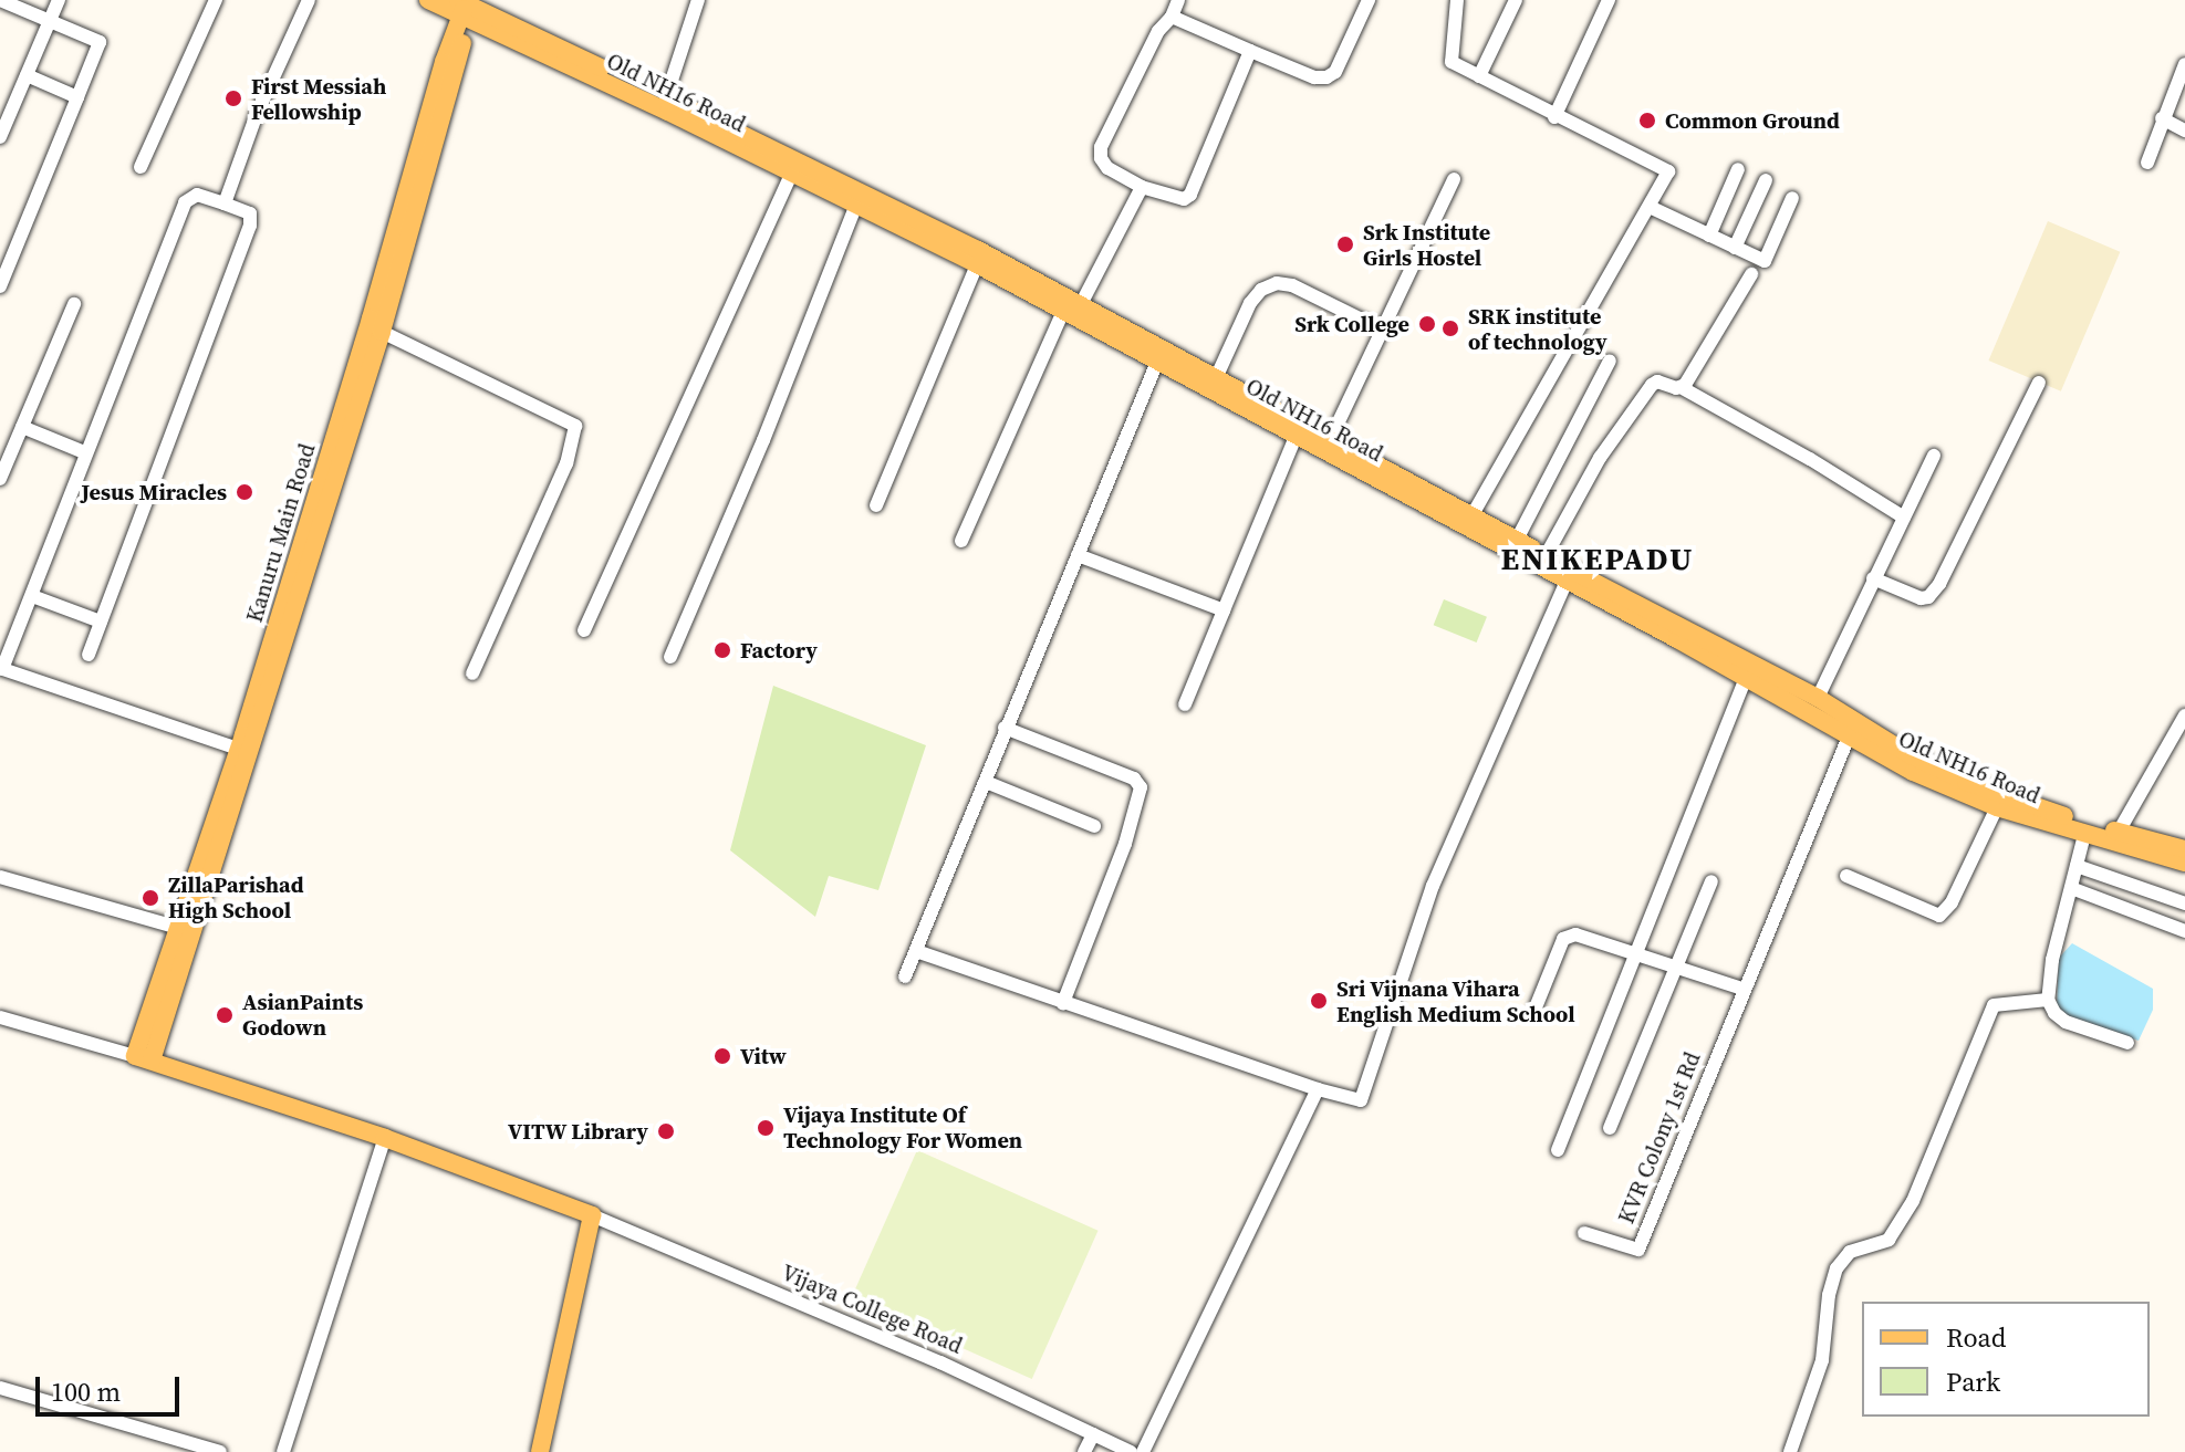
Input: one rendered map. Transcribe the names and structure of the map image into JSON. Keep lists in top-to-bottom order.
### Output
{
  "streets": {
    "main road": ["Old NH16 Road", "Kanuru Main Road"],
    "street": ["KVR Colony 1st Rd", "Vijaya College Road"]
  },
  "crossings": [
    ["Old NH16 Road", "Kanuru Main Road"]
  ],
  "districts": ["ENIKEPADU"],
  "places": [
    "First Messiah Fellowship",
    "Common Ground",
    "Srk Institute Girls Hostel",
    "Srk College",
    "SRK institute of technology",
    "Jesus Miracles",
    "Factory",
    "ZillaParishad High School",
    "Sri Vijnana Vihara English Medium School",
    "AsianPaints Godown",
    "Vitw",
    "Vijaya Institute Of Technology For Women",
    "VITW Library"
  ],
  "legend": ["Road", "Park"],
  "scale_bar": "100 m"
}
